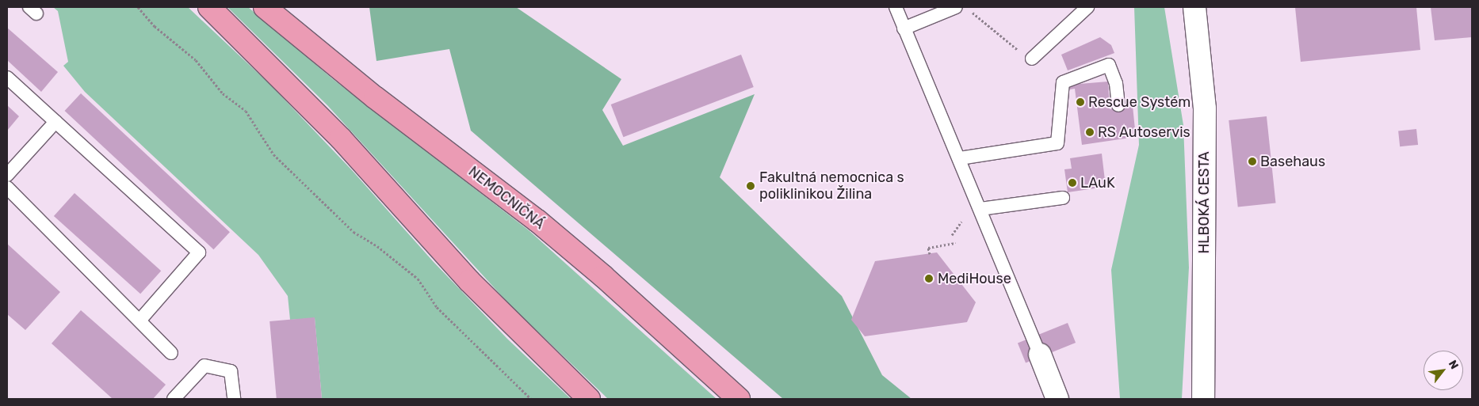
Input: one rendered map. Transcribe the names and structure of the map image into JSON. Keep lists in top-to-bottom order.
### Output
{
  "streets": {
    "main road": ["NEMOCNIČNÁ"],
    "street": ["HLBOKÁ CESTA"]
  },
  "places": [
    "Rescue Systém",
    "RS Autoservis",
    "Basehaus",
    "LAuK",
    "Fakultná nemocnica s poliklinikou Žilina",
    "MediHouse"
  ],
  "north": "top right"
}
